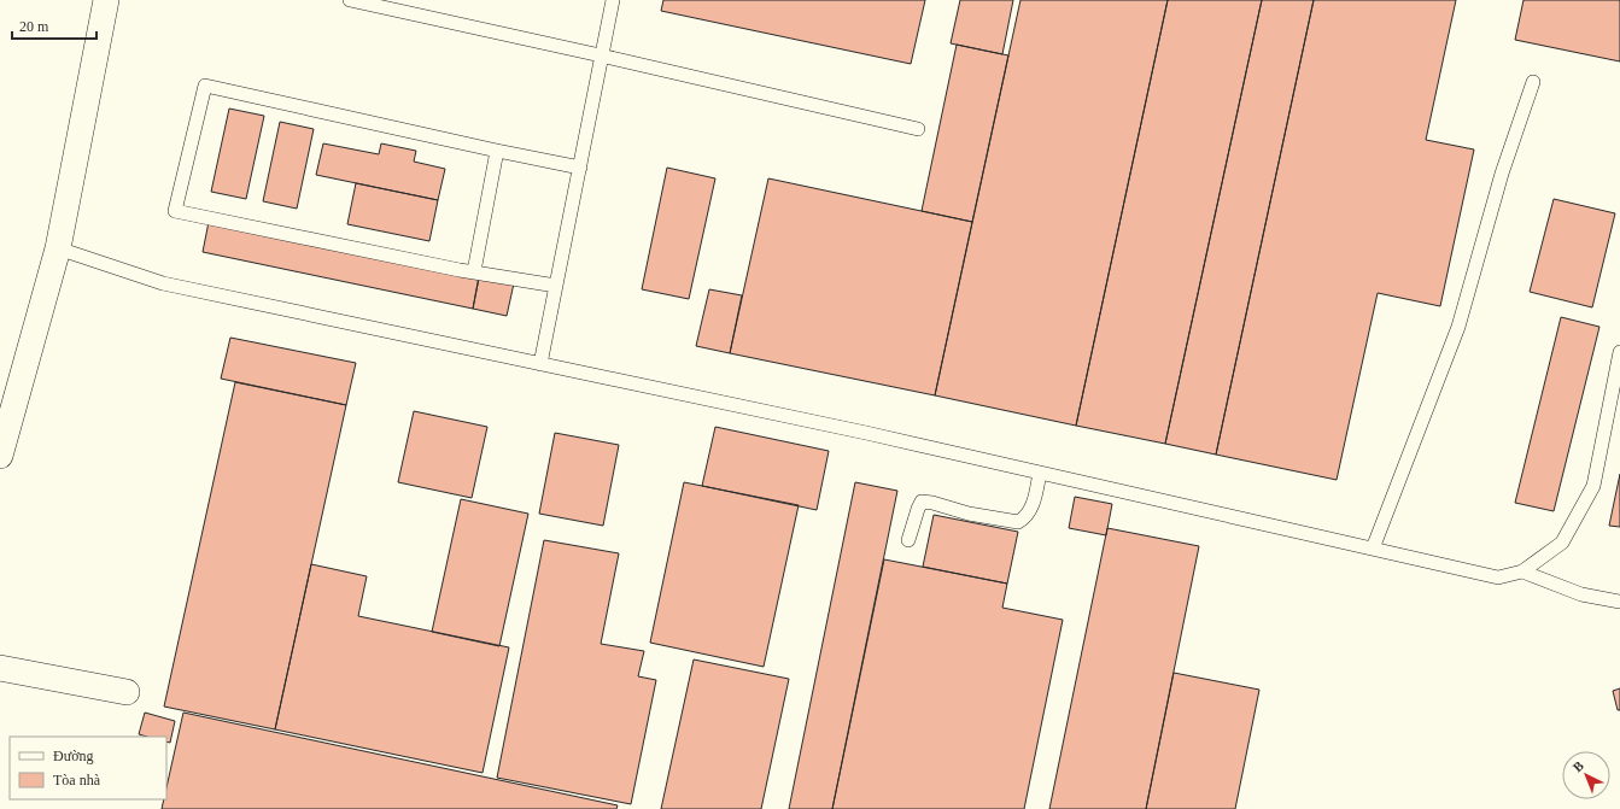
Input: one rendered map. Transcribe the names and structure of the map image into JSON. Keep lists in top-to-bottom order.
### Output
{
  "legend": ["Đường", "Tòa nhà"],
  "scale_bar": "20 m",
  "north": "top left"
}
